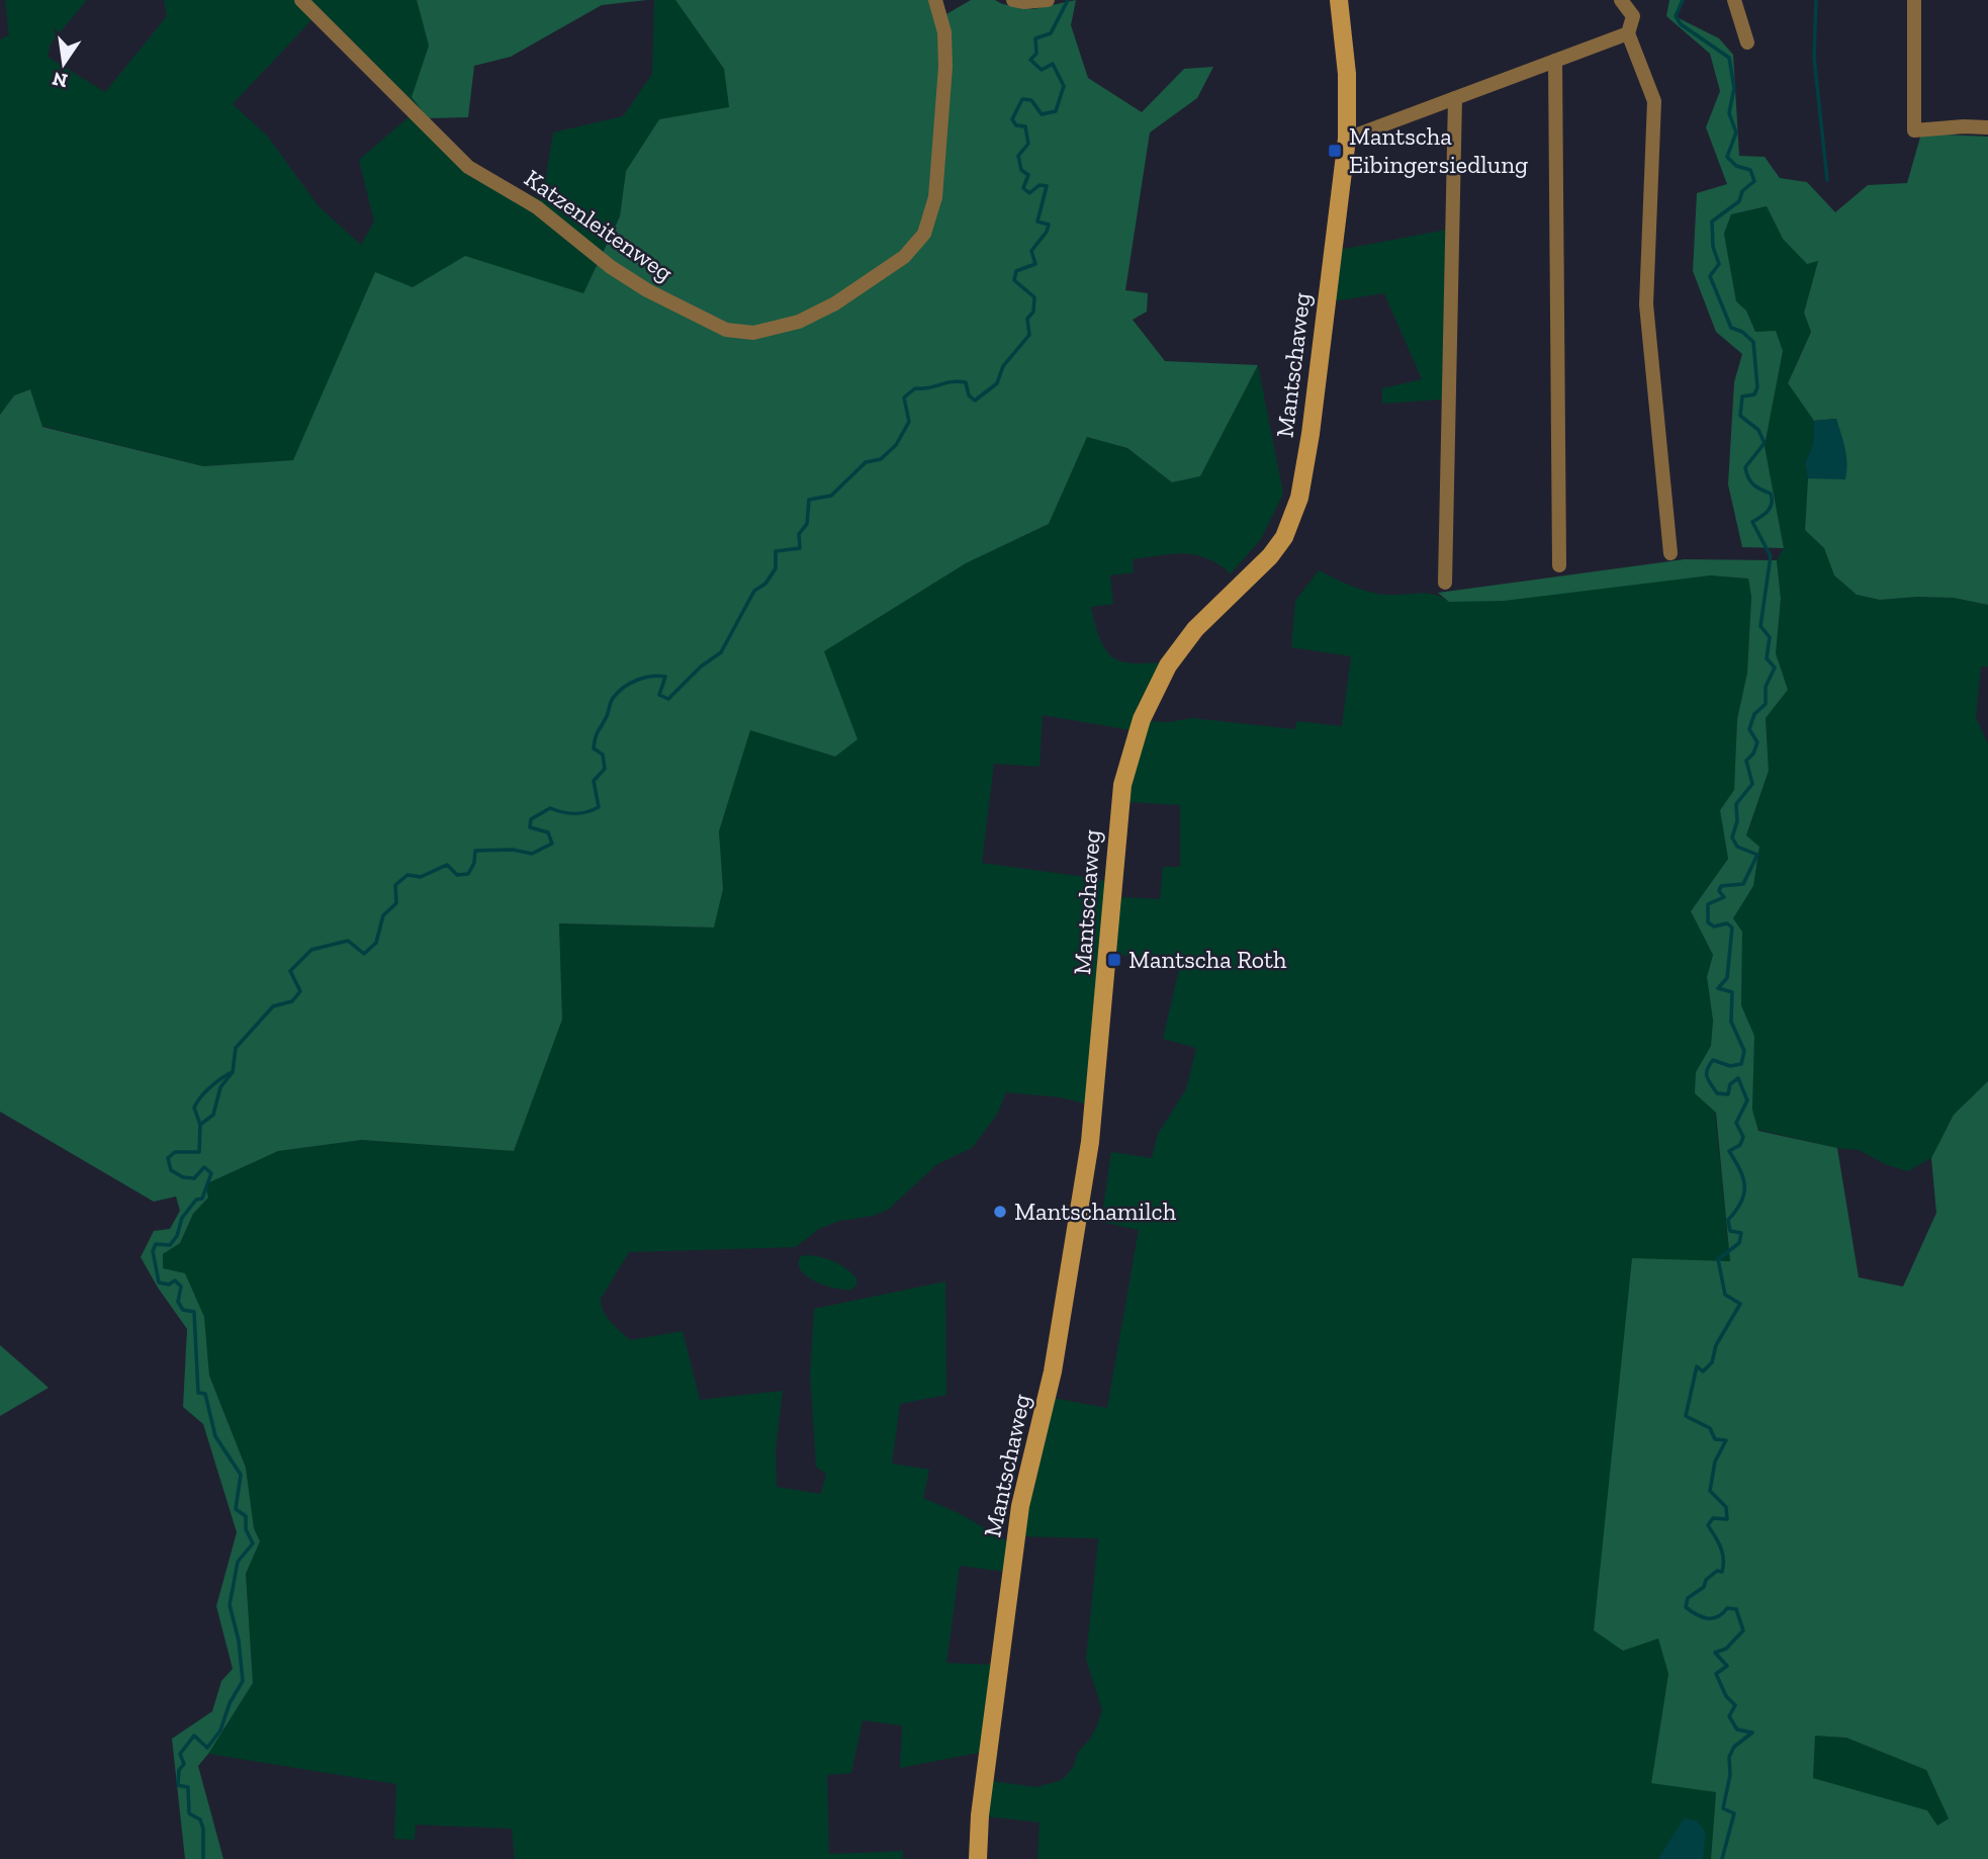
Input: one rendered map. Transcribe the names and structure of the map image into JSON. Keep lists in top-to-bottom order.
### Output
{
  "streets": {
    "street": ["Katzenleitenweg", "Mantschaweg"]
  },
  "places": {
    "transit": ["Mantscha Eibingersiedlung", "Mantscha Roth"],
    "other": ["Mantschamilch"]
  },
  "north": "bottom"
}
